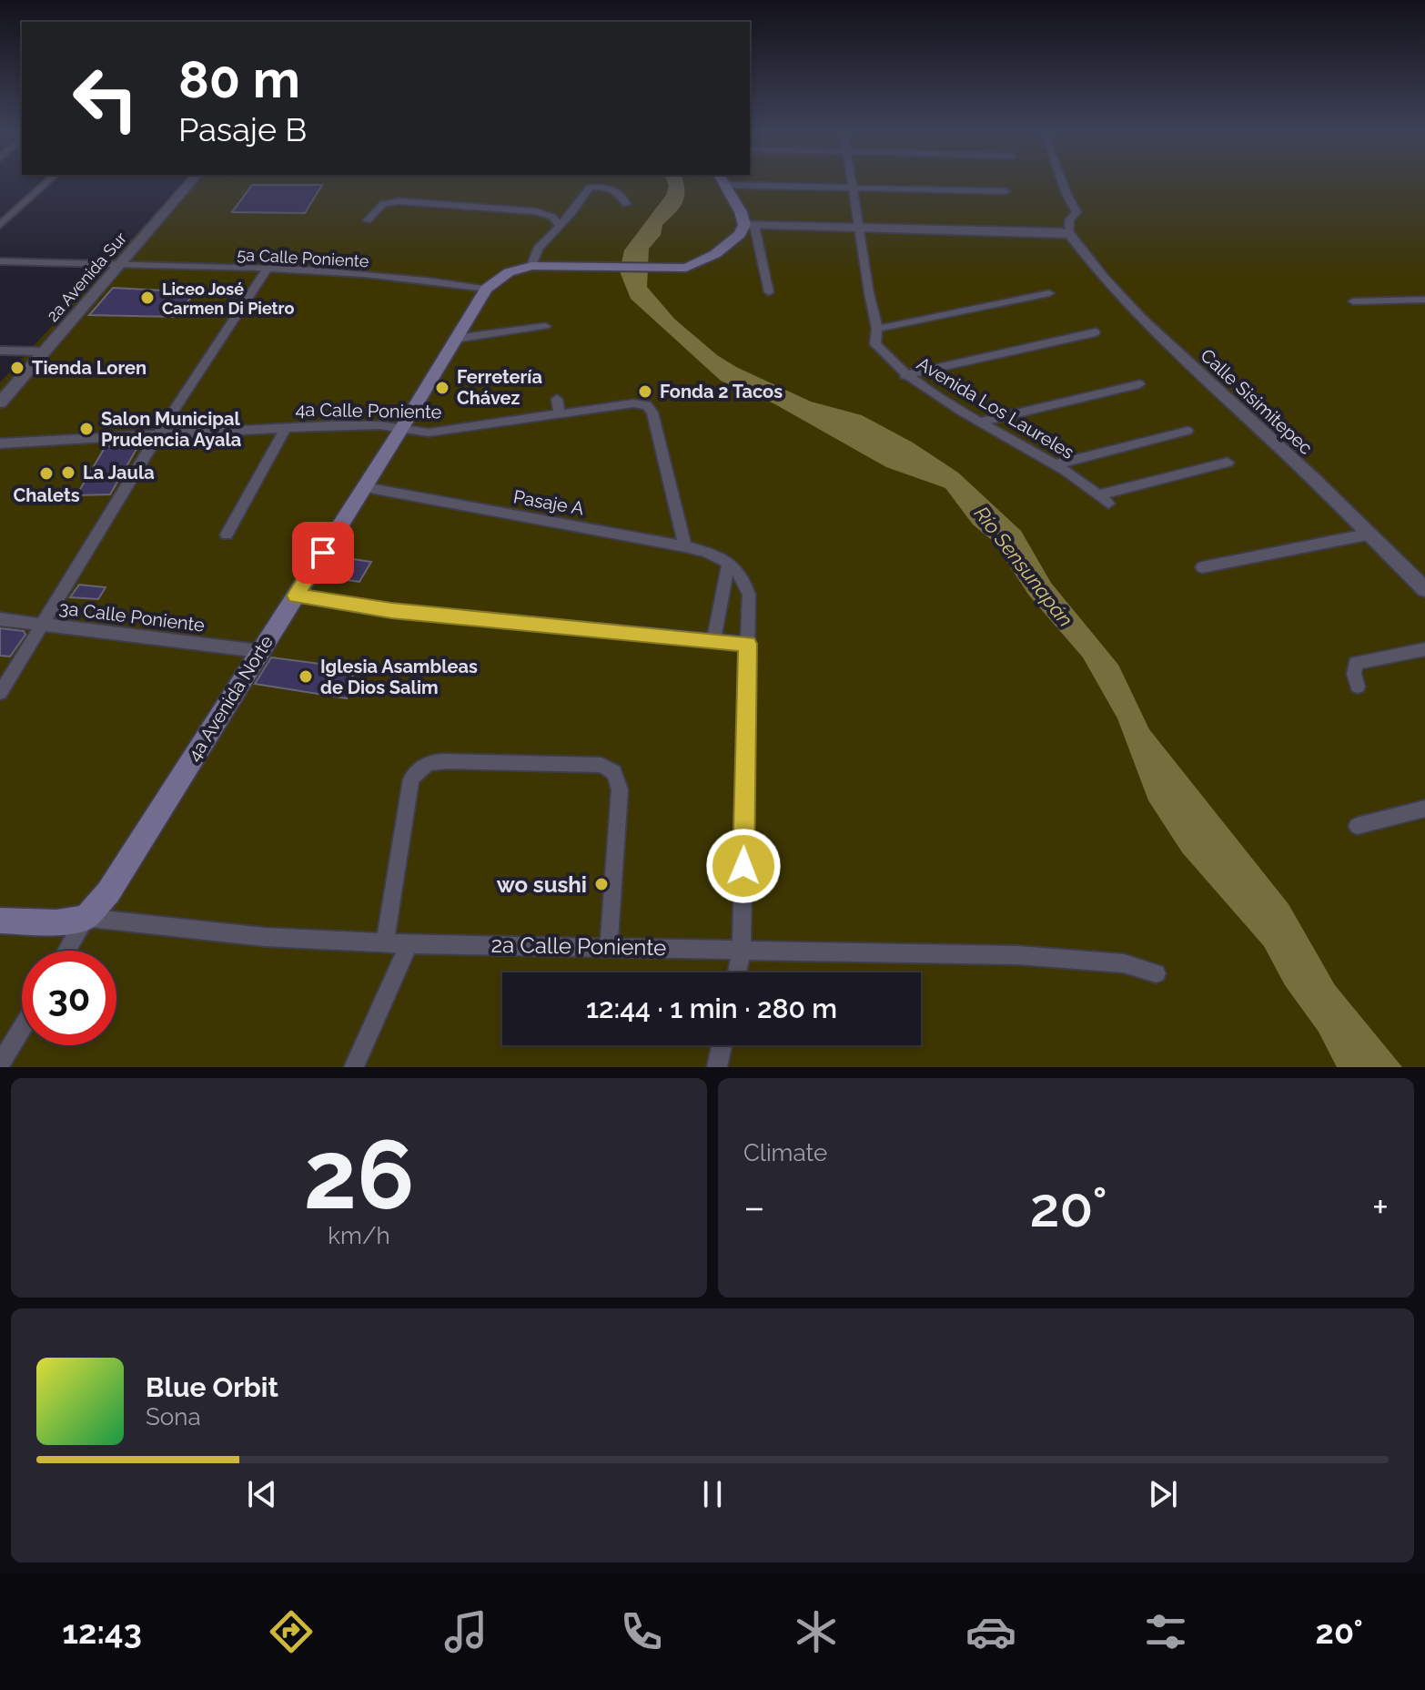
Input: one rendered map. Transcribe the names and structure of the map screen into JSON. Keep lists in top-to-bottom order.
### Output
{
  "streets": {
    "main road": ["4a Avenida Norte", "2a Calle Poniente"],
    "street": [
      "5a Calle Poniente",
      "2a Avenida Sur",
      "Calle Sisimitepec",
      "Avenida Los Laureles",
      "4a Calle Poniente",
      "Pasaje A",
      "3a Calle Poniente"
    ]
  },
  "crossings": [
    ["5a Calle Poniente", "2a Avenida Sur"],
    ["5a Calle Poniente", "4a Avenida Norte"],
    ["4a Calle Poniente", "Pasaje A"],
    ["4a Calle Poniente", "4a Avenida Norte"],
    ["Pasaje A", "4a Avenida Norte"],
    ["3a Calle Poniente", "4a Avenida Norte"],
    ["4a Avenida Norte", "2a Calle Poniente"]
  ],
  "water": ["Río Sensunapán"],
  "places": [
    "Liceo José Carmen Di Pietro",
    "Tienda Loren",
    "Ferretería Chávez",
    "Fonda 2 Tacos",
    "Salon Municipal Prudencia Ayala",
    "La Jaula",
    "Chalets",
    "Iglesia Asambleas de Dios Salim",
    "wo sushi"
  ],
  "page": {
    "turn": ["80 m", "Pasaje B"],
    "limit": "30",
    "trip": "12:44 · 1 min · 280 m",
    "tile": [
      ["26", "km/h"],
      "Climate"
    ],
    "heat": ["−", "20°", "+"],
    "song": ["Blue Orbit", "Sona"],
    "tabs": ["12:43", "20°"]
  }
}
